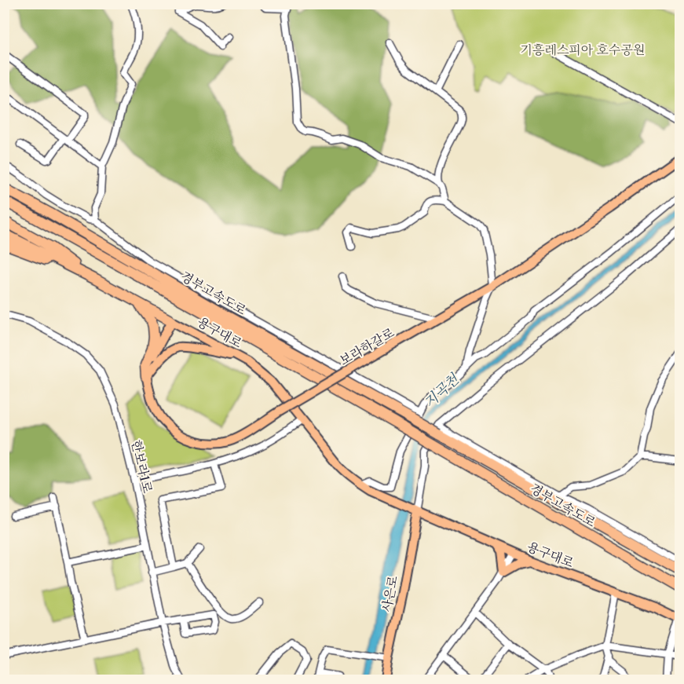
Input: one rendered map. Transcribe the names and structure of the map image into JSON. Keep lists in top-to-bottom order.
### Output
{
  "streets": {
    "highway": ["경부고속도로", "용구대로"],
    "main road": ["보라하갈로", "사은로"],
    "street": ["한보라1로"]
  },
  "crossings": [
    ["용구대로", "사은로"]
  ],
  "water": ["지곡천"],
  "parks": ["기흥레스피아 호수공원"]
}
